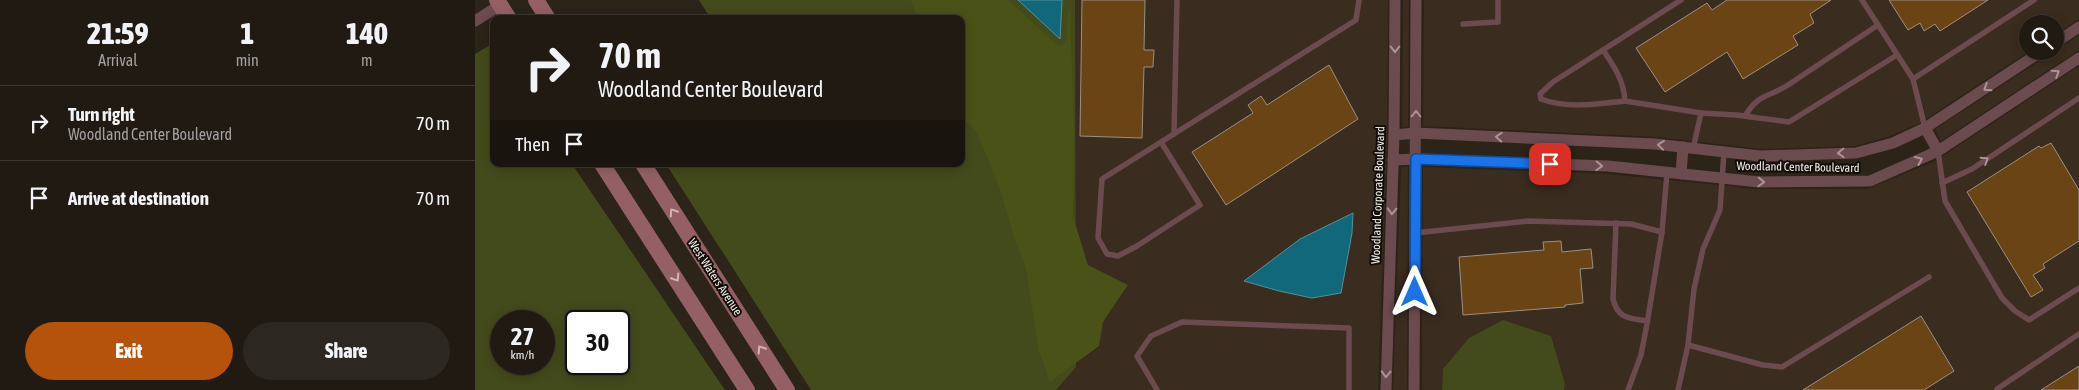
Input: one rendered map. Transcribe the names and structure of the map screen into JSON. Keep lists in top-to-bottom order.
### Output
{
  "streets": {
    "main road": ["West Waters Avenue"],
    "street": ["Woodland Center Boulevard", "Woodland Corporate Boulevard"]
  },
  "crossings": [
    ["Woodland Center Boulevard", "Woodland Corporate Boulevard"]
  ],
  "page": {
    "eta": [
      "21:59",
      "Arrival",
      "1",
      "min",
      "140",
      "m"
    ],
    "turn": ["70 m", "Woodland Center Boulevard"],
    "list": [
      {
        "name": "Turn right",
        "note": "Woodland Center Boulevard",
        "value": "70 m"
      },
      {
        "name": "Arrive at destination",
        "value": "70 m"
      }
    ],
    "then": "Then",
    "speed": "27 km/h",
    "limit": "30",
    "buttons": ["Exit", "Share"]
  }
}
